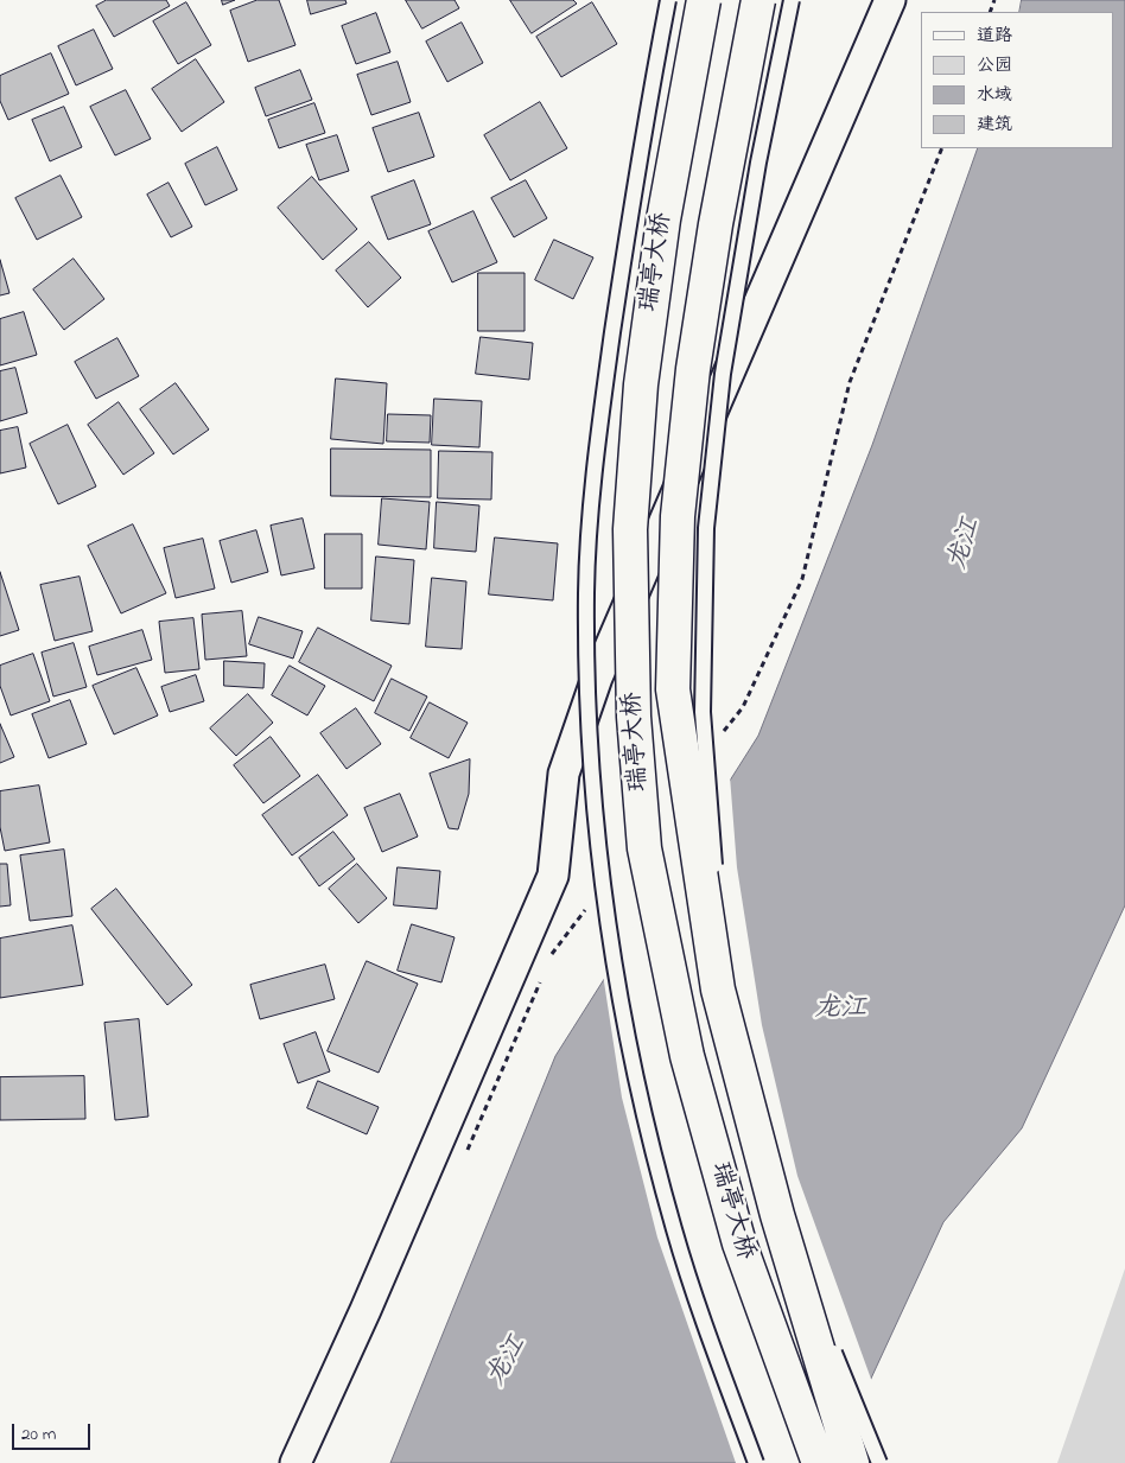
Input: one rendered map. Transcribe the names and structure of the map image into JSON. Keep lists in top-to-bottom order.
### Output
{
  "streets": {
    "main road": ["瑞亭大桥"]
  },
  "water": ["龙江"],
  "legend": [
    "道路",
    "公园",
    "水域",
    "建筑"
  ],
  "scale_bar": "20 m"
}
